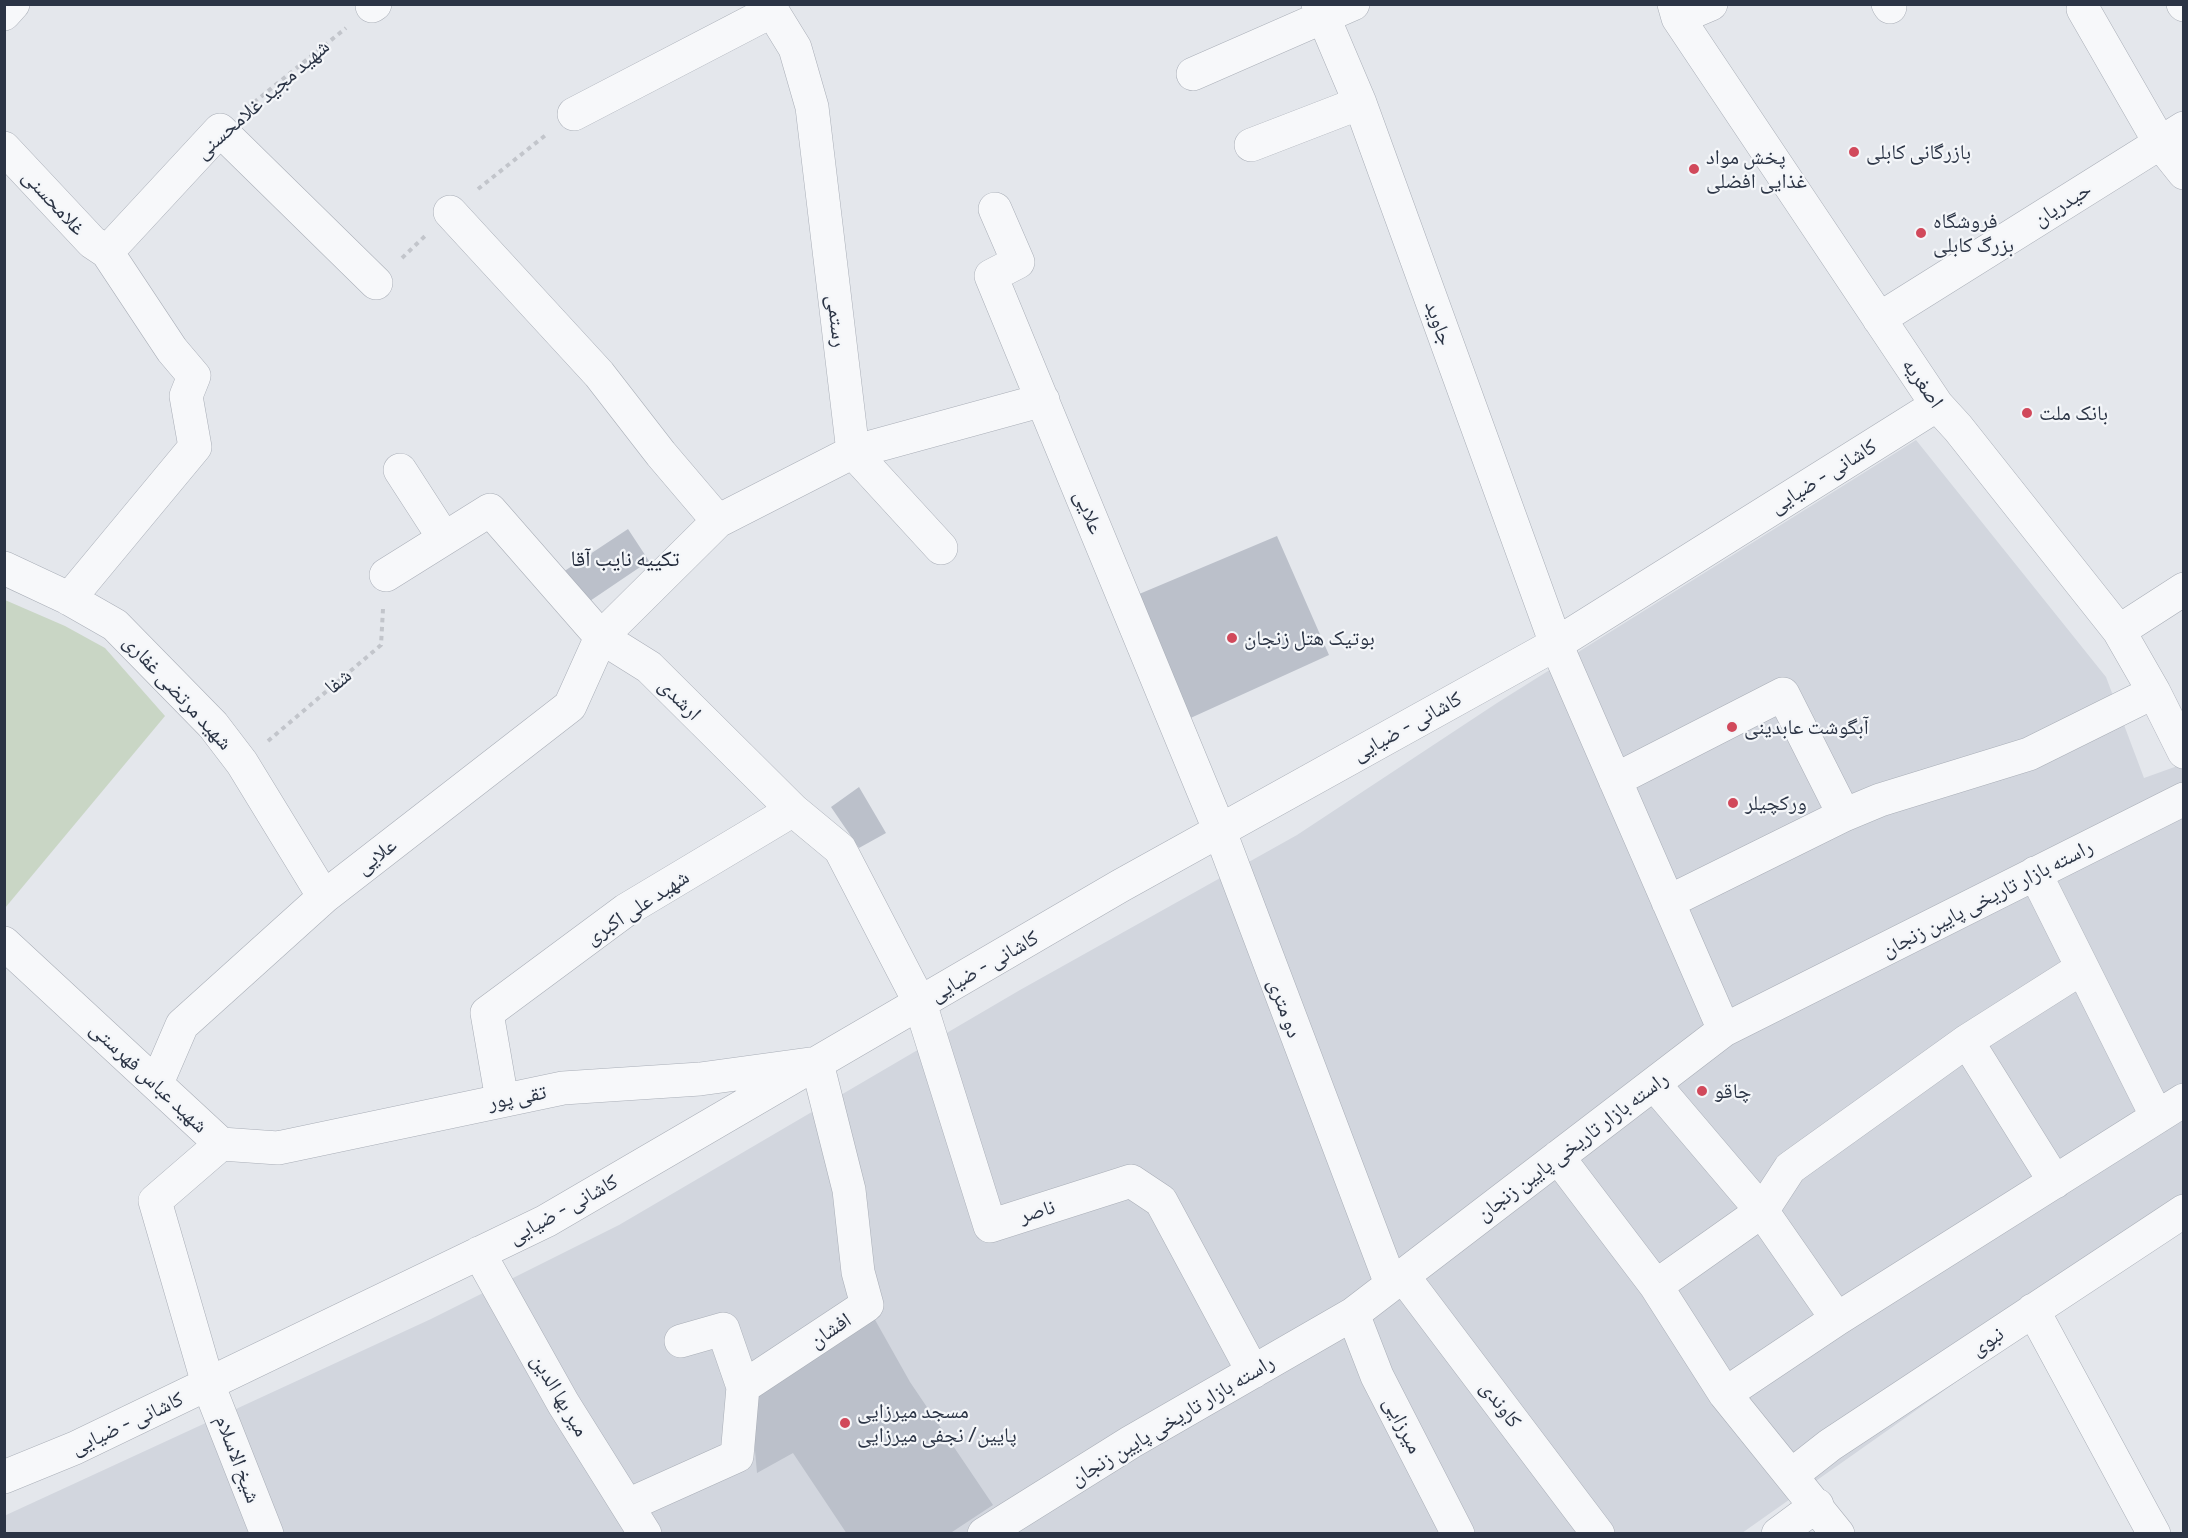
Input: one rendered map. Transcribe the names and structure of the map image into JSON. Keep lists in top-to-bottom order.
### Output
{
  "streets": {
    "street": [
      "شهید مجید غلامحسنی",
      "غلامحسنی",
      "حیدریان",
      "رستمی",
      "جاوید",
      "اصغریه",
      "کاشانی - ضیایی",
      "علایی",
      "شهید مرتضی غفاری",
      "ارشدی",
      "راسته بازار تاریخی پایین زنجان",
      "شهید علی اکبری",
      "دو متری",
      "شهید عباس فهرستی",
      "تقی پور",
      "ناصر",
      "افشان",
      "نبوی",
      "میر بها الدین",
      "کاوندی",
      "میرزایی",
      "شیخ الاسلام"
    ],
    "path": ["شفا"]
  },
  "crossings": [
    ["شهید مجید غلامحسنی", "غلامحسنی"],
    ["غلامحسنی", "شهید مرتضی غفاری"],
    ["حیدریان", "اصغریه"],
    ["جاوید", "کاشانی - ضیایی"],
    ["جاوید", "راسته بازار تاریخی پایین زنجان"],
    ["اصغریه", "کاشانی - ضیایی"],
    ["کاشانی - ضیایی", "علایی"],
    ["کاشانی - ضیایی", "ارشدی"],
    ["کاشانی - ضیایی", "دو متری"],
    ["کاشانی - ضیایی", "شهید عباس فهرستی"],
    ["کاشانی - ضیایی", "تقی پور"],
    ["کاشانی - ضیایی", "ناصر"],
    ["کاشانی - ضیایی", "افشان"],
    ["کاشانی - ضیایی", "میر بها الدین"],
    ["کاشانی - ضیایی", "شیخ الاسلام"],
    ["علایی", "شهید مرتضی غفاری"],
    ["علایی", "ارشدی"],
    ["علایی", "دو متری"],
    ["علایی", "شهید عباس فهرستی"],
    ["شفا", "شهید مرتضی غفاری"],
    ["شفا", "ارشدی"],
    ["ارشدی", "شهید علی اکبری"],
    ["ارشدی", "ناصر"],
    ["راسته بازار تاریخی پایین زنجان", "دو متری"],
    ["راسته بازار تاریخی پایین زنجان", "ناصر"],
    ["راسته بازار تاریخی پایین زنجان", "کاوندی"],
    ["راسته بازار تاریخی پایین زنجان", "میرزایی"],
    ["شهید علی اکبری", "تقی پور"],
    ["دو متری", "کاوندی"],
    ["شهید عباس فهرستی", "تقی پور"],
    ["شهید عباس فهرستی", "شیخ الاسلام"],
    ["تقی پور", "افشان"]
  ],
  "districts": ["تکییه نایب آقا"],
  "places": [
    "بازرگانی کابلی",
    "پخش مواد غذایی افضلی",
    "فروشگاه بزرگ کابلی",
    "بانک ملت",
    "بوتیک هتل زنجان",
    "آبگوشت عابدینی",
    "ورکچیلر",
    "چاقو",
    "مسجد میرزایی پایین/ نجفی میرزایی"
  ]
}
